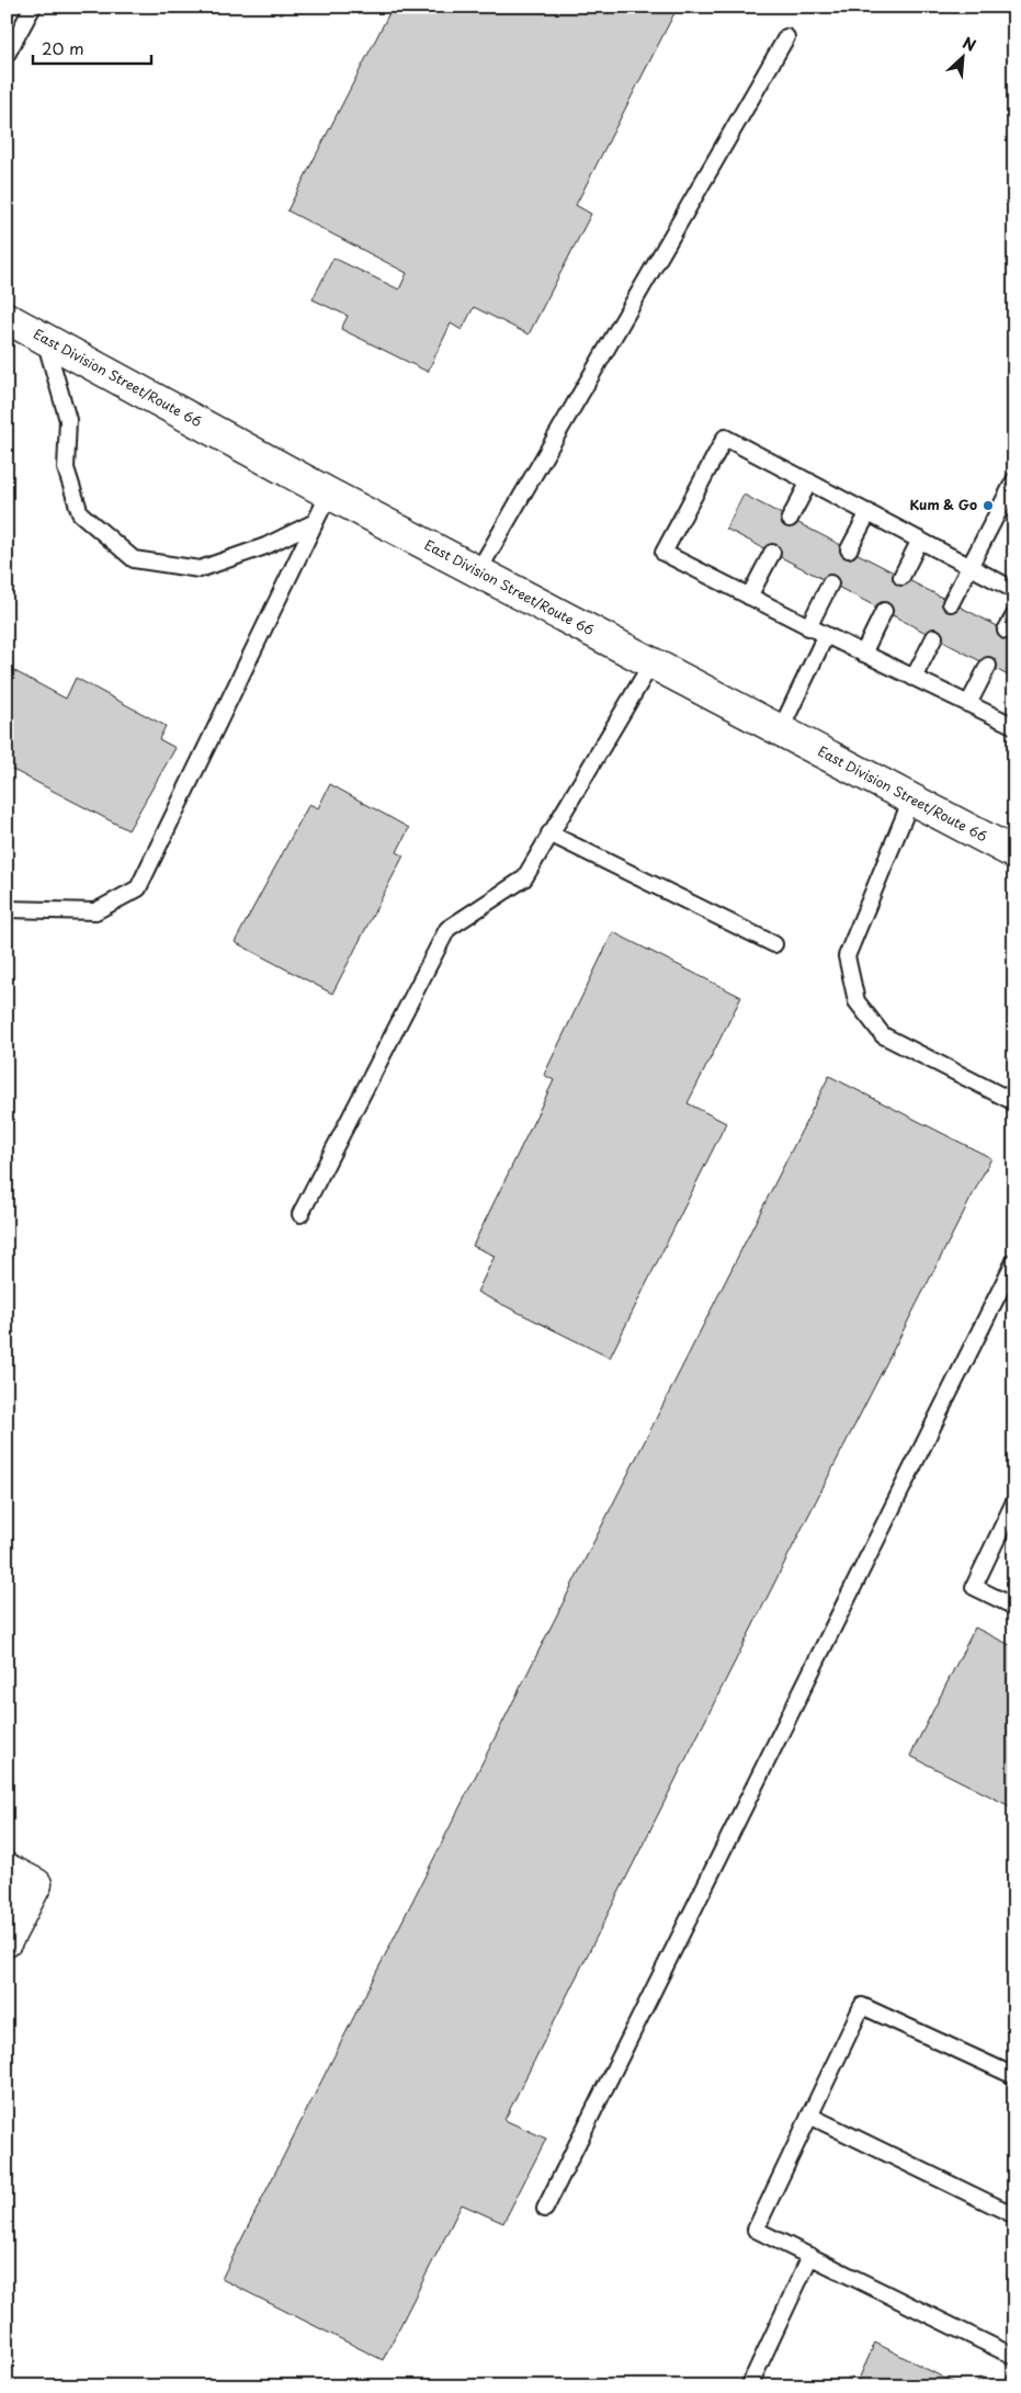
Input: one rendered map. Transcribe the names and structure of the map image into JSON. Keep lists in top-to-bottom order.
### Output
{
  "streets": {
    "main road": ["East Division Street/Route 66"]
  },
  "places": ["Kum & Go"],
  "scale_bar": "20 m",
  "north": "top right"
}
